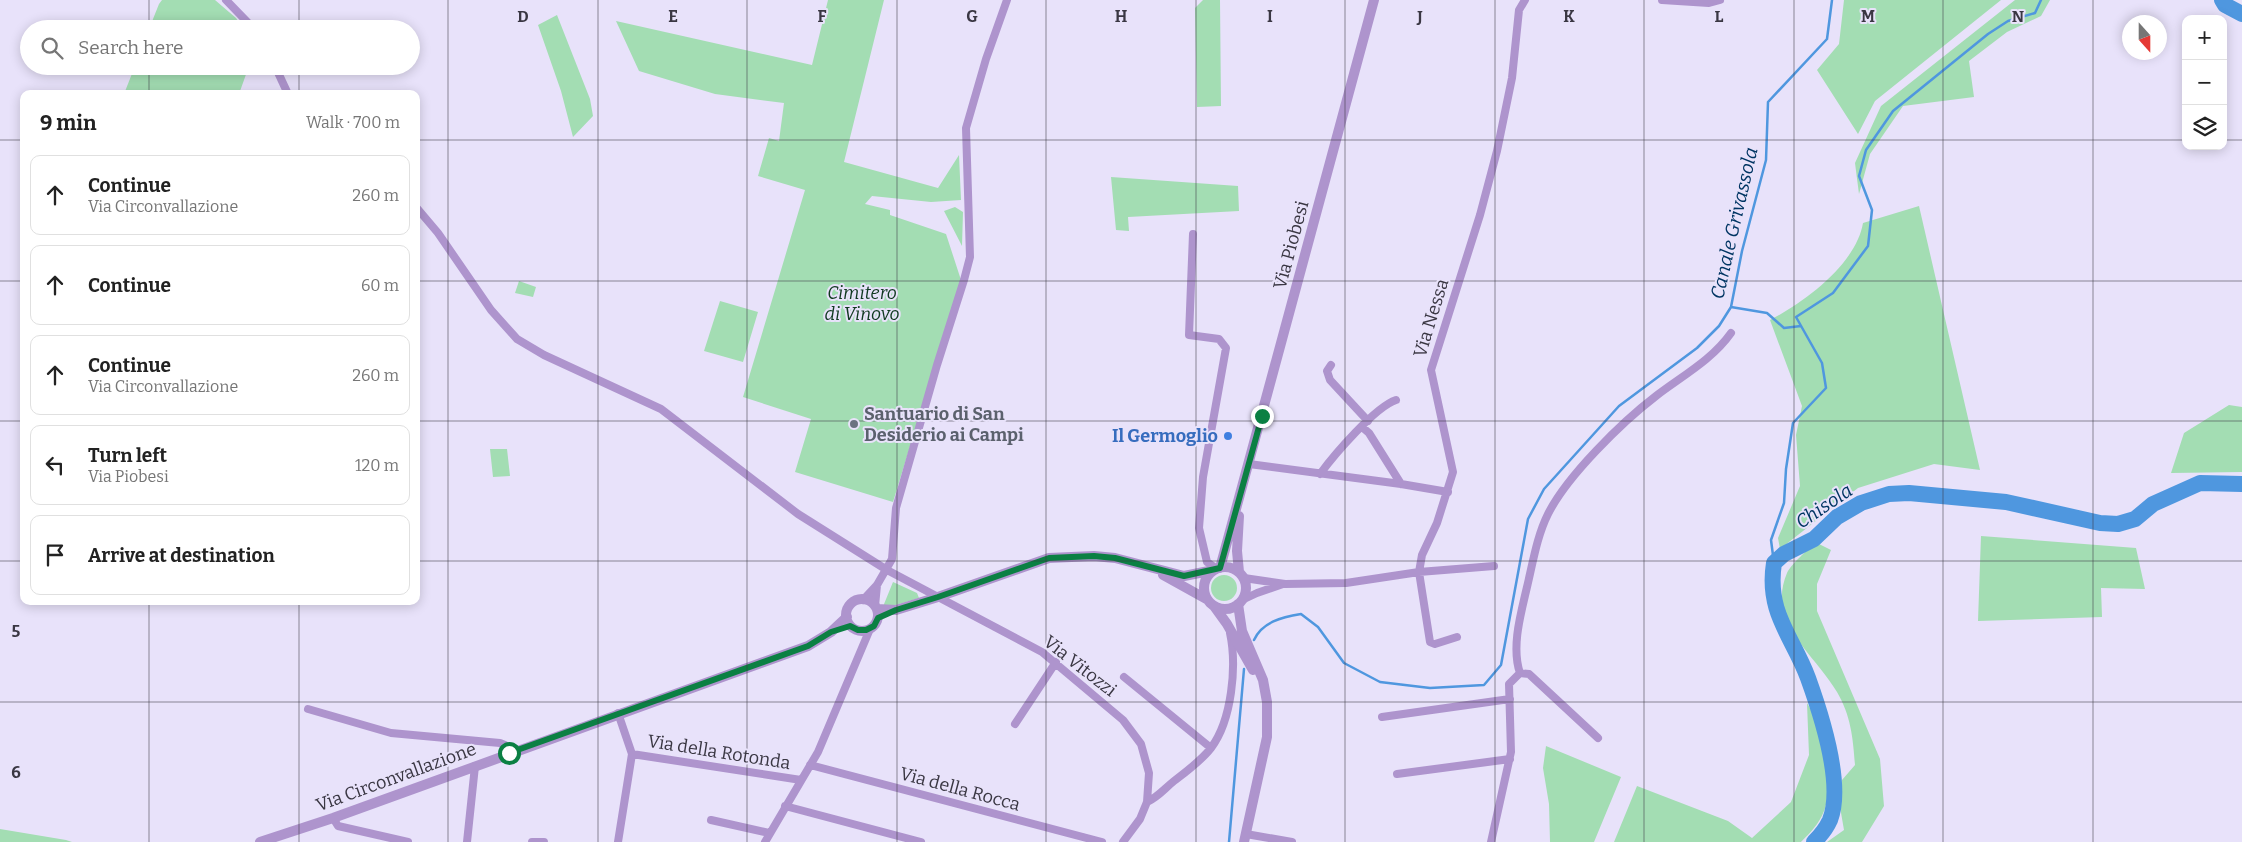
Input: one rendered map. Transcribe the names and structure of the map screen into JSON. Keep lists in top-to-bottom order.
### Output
{
  "streets": {
    "street": [
      "Via Piobesi",
      "Via Nessa",
      "Via Vitozzi",
      "Via della Rotonda",
      "Via Circonvallazione",
      "Via della Rocca"
    ]
  },
  "water": ["Canale Grivassola", "Chisola"],
  "parks": ["Cimitero di Vinovo"],
  "places": ["Santuario di San Desiderio ai Campi", "Il Germoglio"],
  "north": "bottom",
  "page": {
    "map_buttons": ["+", "−"],
    "search": "Search here",
    "heading": ["9 min", "Walk · 700 m"],
    "list": [
      ["Continue", "Via Circonvallazione", "260 m"],
      ["Continue", "60 m"],
      ["Continue", "Via Circonvallazione", "260 m"],
      ["Turn left", "Via Piobesi", "120 m"],
      "Arrive at destination"
    ]
  },
  "grid": {
    "columns": [
      "D",
      "E",
      "F",
      "G",
      "H",
      "I",
      "J",
      "K",
      "L",
      "M",
      "N"
    ],
    "rows": ["5", "6"]
  }
}
